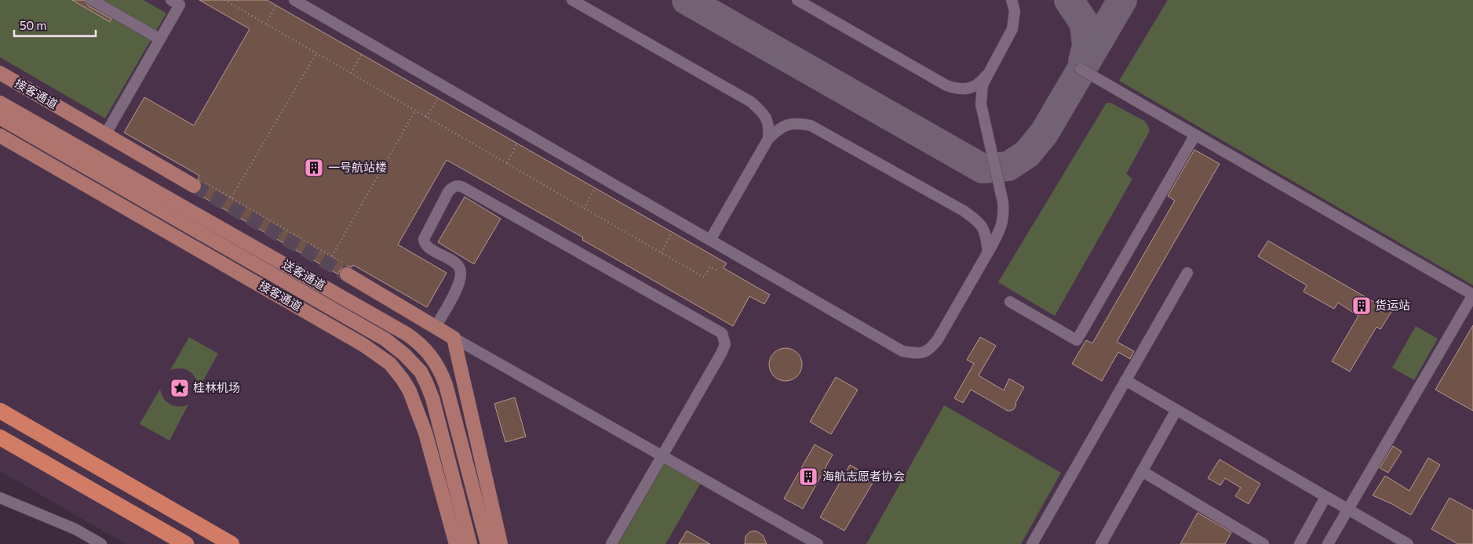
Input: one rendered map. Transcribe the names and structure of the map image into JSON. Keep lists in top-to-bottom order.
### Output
{
  "streets": {
    "main road": ["接客通道", "送客通道"]
  },
  "places": {
    "building": ["一号航站楼", "货运站", "海航志愿者协会"],
    "place": ["桂林机场"]
  },
  "scale_bar": "50 m"
}
